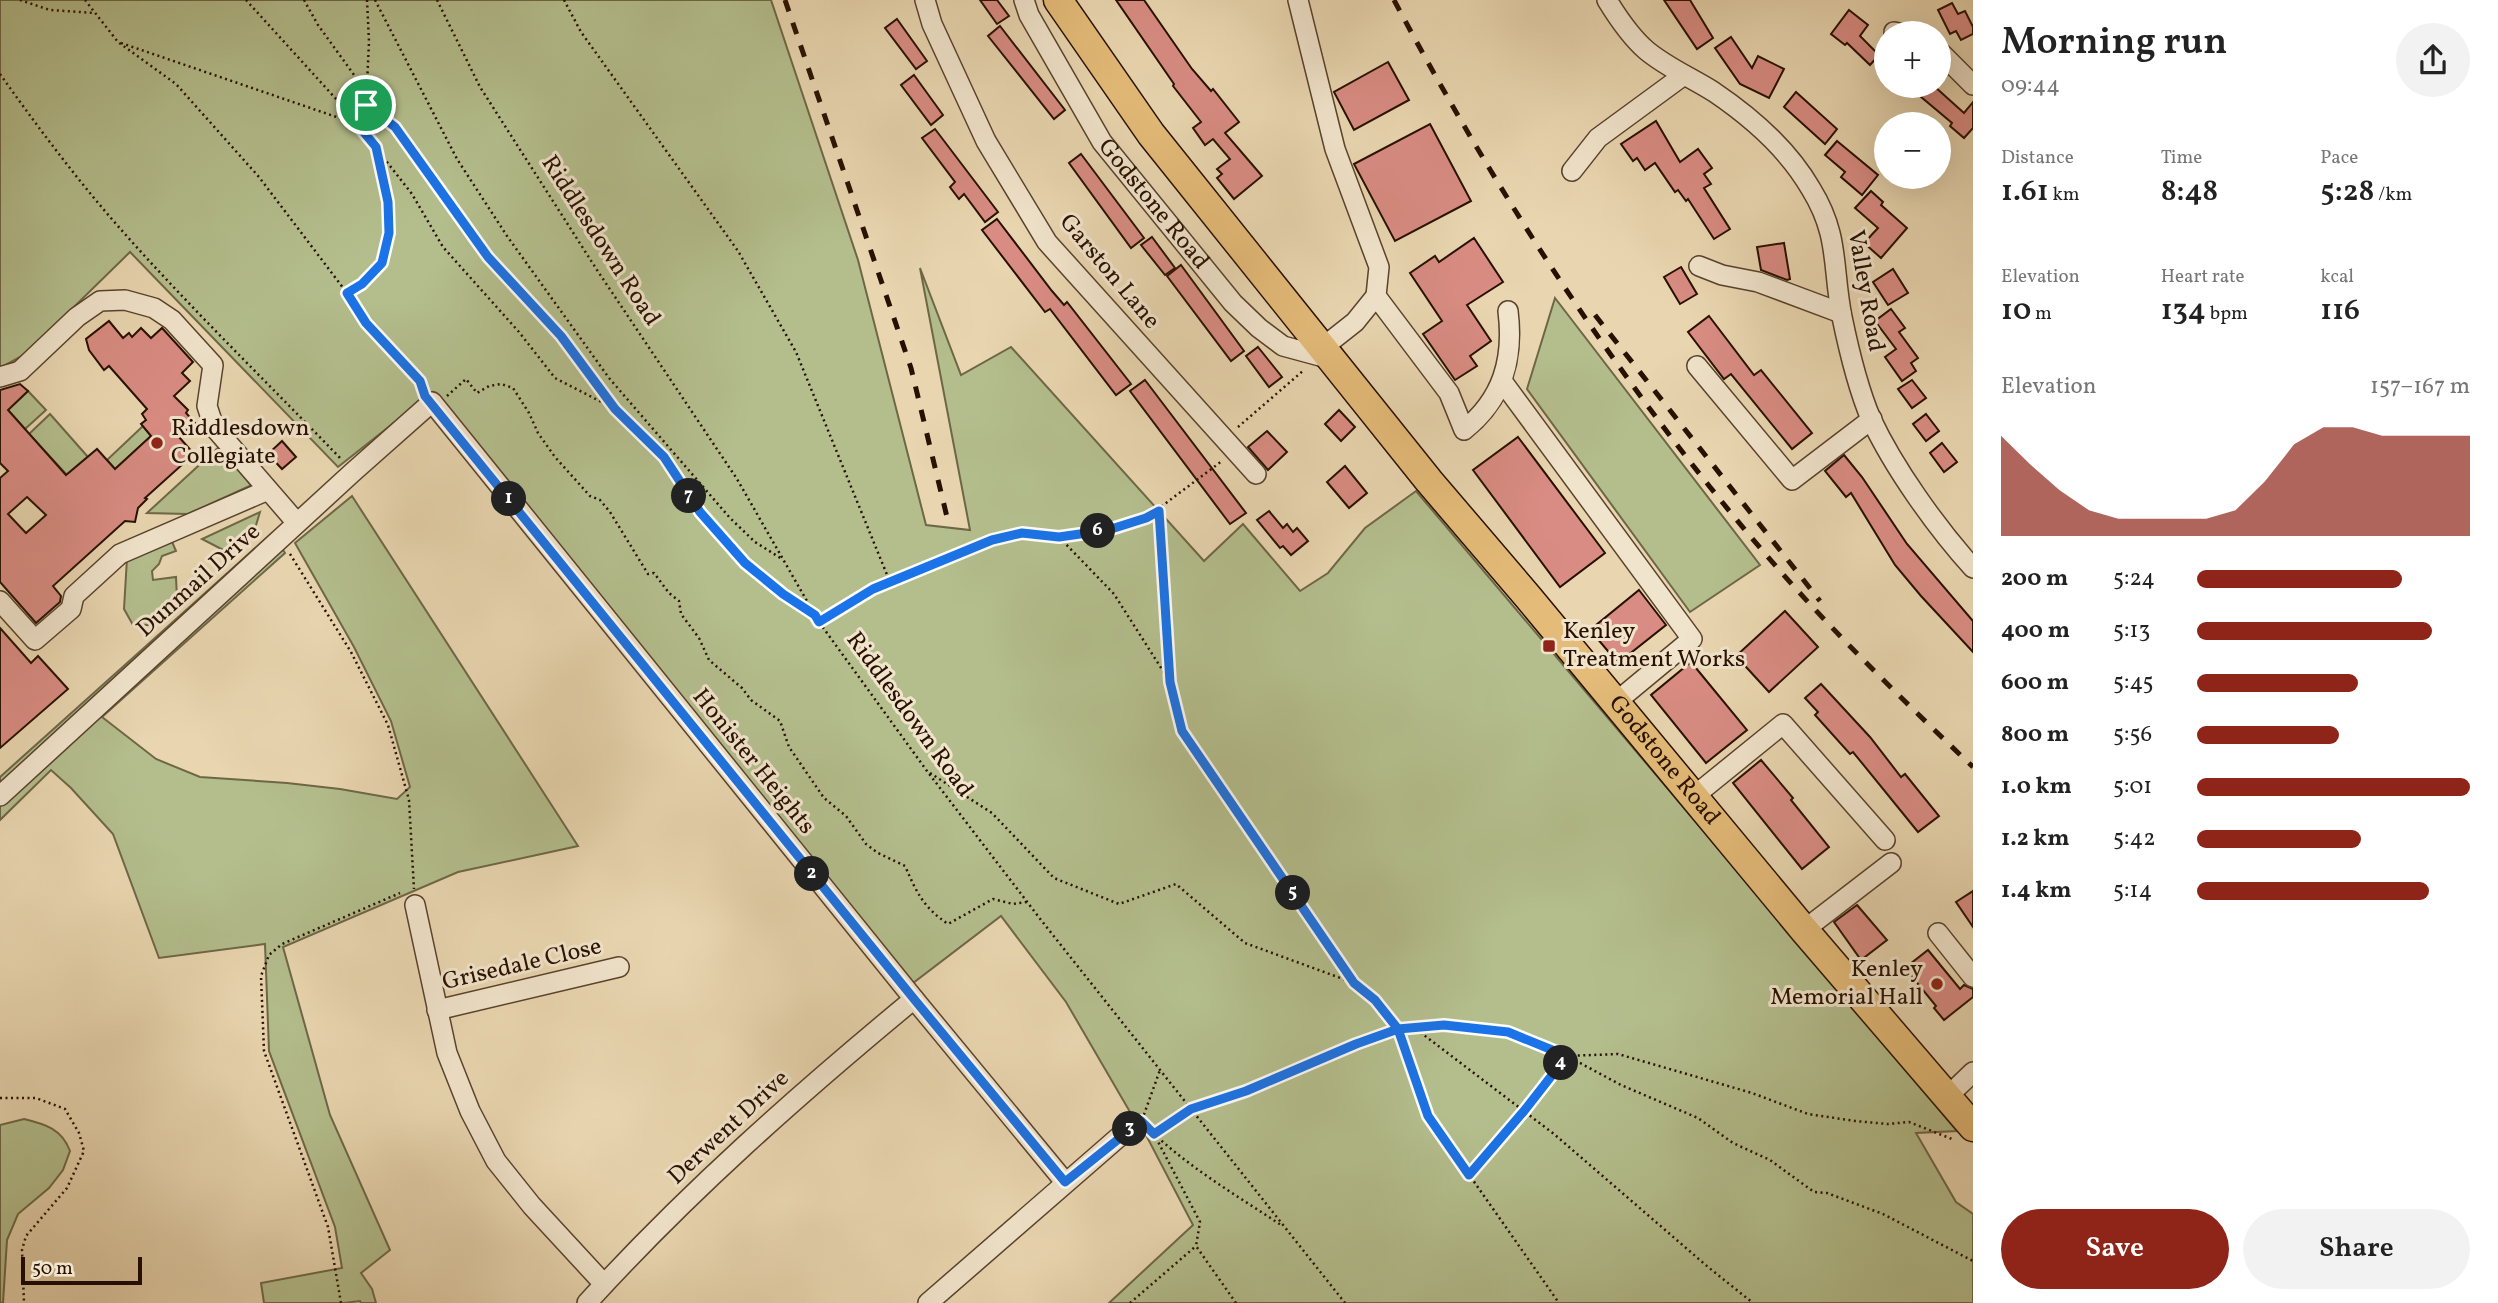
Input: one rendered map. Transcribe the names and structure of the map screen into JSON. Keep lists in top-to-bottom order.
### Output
{
  "streets": {
    "highway": ["Godstone Road"],
    "street": [
      "Garston Lane",
      "Valley Road",
      "Dunmail Drive",
      "Honister Heights",
      "Grisedale Close",
      "Derwent Drive"
    ],
    "path": ["Riddlesdown Road"]
  },
  "crossings": [
    ["Dunmail Drive", "Honister Heights"],
    ["Honister Heights", "Derwent Drive"]
  ],
  "places": {
    "other": ["Riddlesdown Collegiate", "Kenley Memorial Hall"],
    "transit": ["Kenley Treatment Works"]
  },
  "scale_bar": "50 m",
  "page": {
    "heading": ["Morning run", "09:44"],
    "map_buttons": ["+", "−"],
    "stats": [
      ["Distance", "1.61 km"],
      ["Time", "8:48"],
      ["Pace", "5:28 /km"],
      ["Elevation", "10 m"],
      ["Heart rate", "134 bpm"],
      ["kcal", "116"]
    ],
    "chart": ["Elevation", "157–167 m"],
    "pins": [
      "7",
      "1",
      "6",
      "2",
      "5",
      "4",
      "3"
    ],
    "list": [
      {
        "name": "200 m",
        "note": "5:24"
      },
      {
        "name": "400 m",
        "note": "5:13"
      },
      {
        "name": "600 m",
        "note": "5:45"
      },
      {
        "name": "800 m",
        "note": "5:56"
      },
      {
        "name": "1.0 km",
        "note": "5:01"
      },
      {
        "name": "1.2 km",
        "note": "5:42"
      },
      {
        "name": "1.4 km",
        "note": "5:14"
      }
    ],
    "buttons": ["Save", "Share"],
    "scale": "50 m"
  }
}
